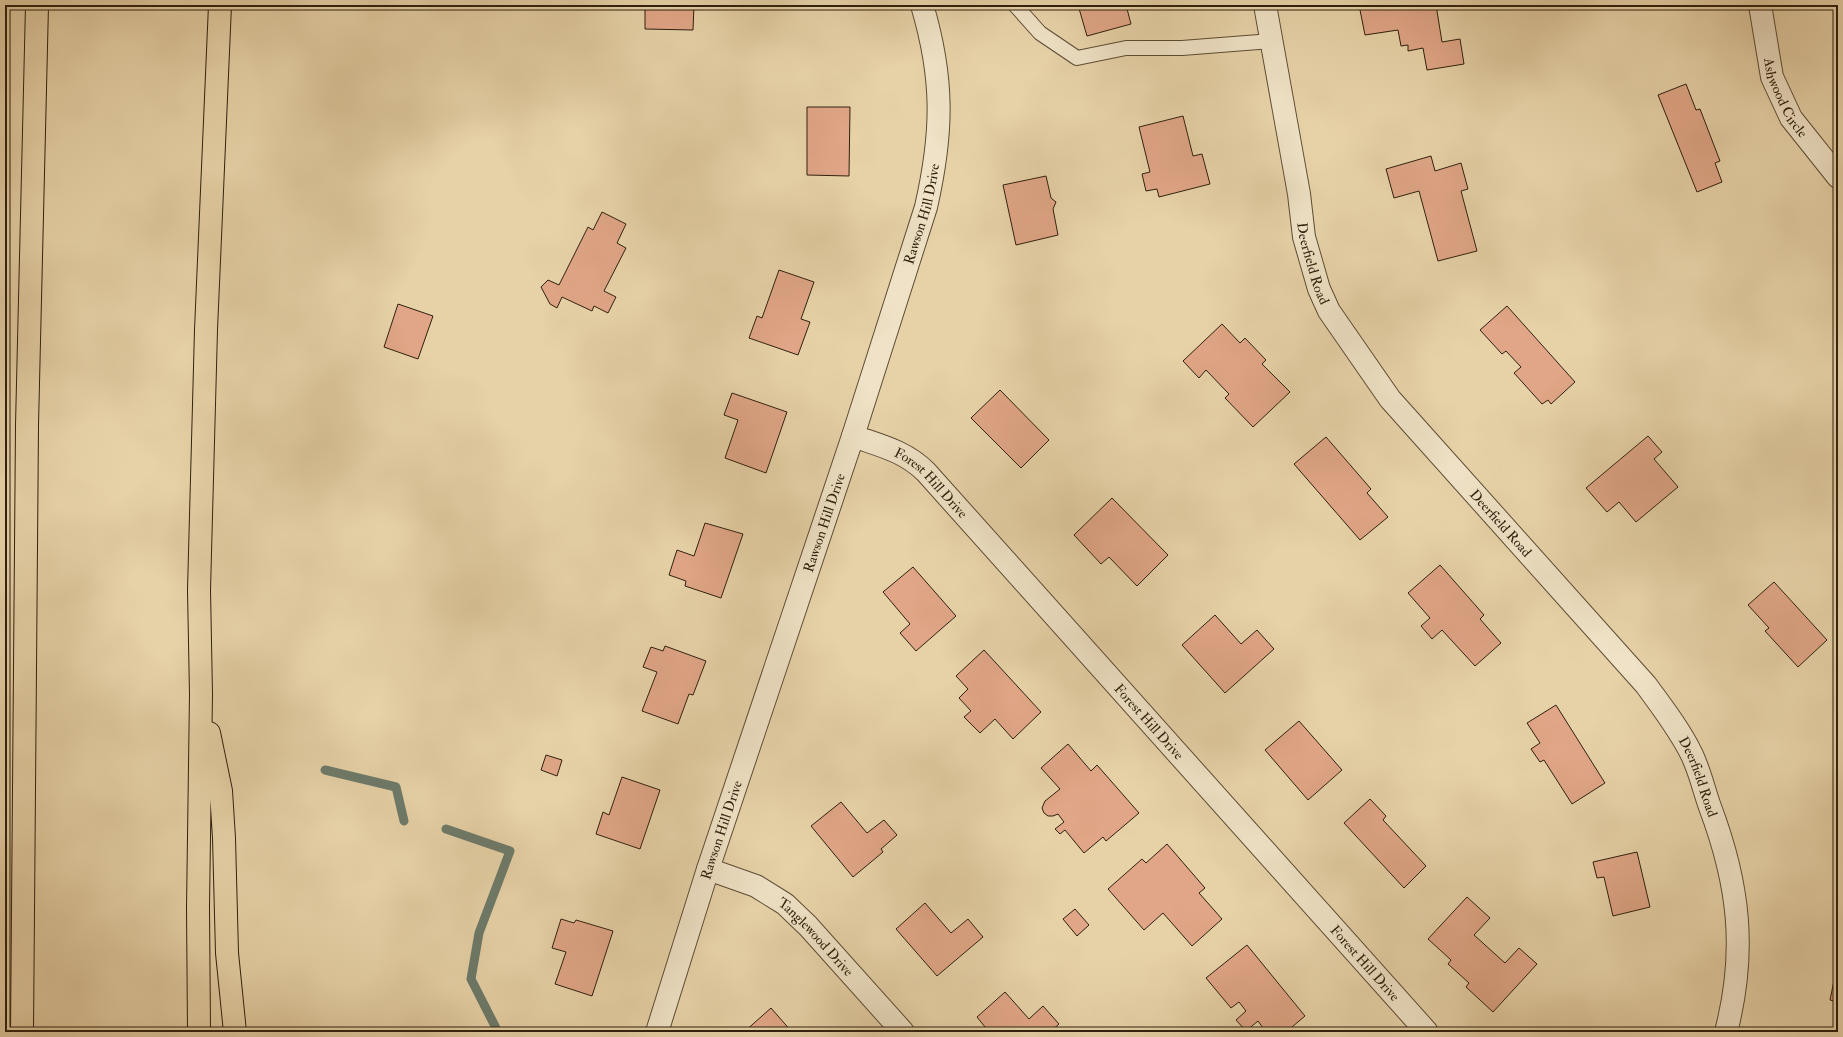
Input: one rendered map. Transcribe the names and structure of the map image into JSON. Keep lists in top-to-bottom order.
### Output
{
  "streets": {
    "street": [
      "Ashwood Circle",
      "Rawson Hill Drive",
      "Deerfield Road",
      "Forest Hill Drive",
      "Tanglewood Drive"
    ]
  },
  "crossings": [
    ["Rawson Hill Drive", "Forest Hill Drive"],
    ["Rawson Hill Drive", "Tanglewood Drive"]
  ]
}
